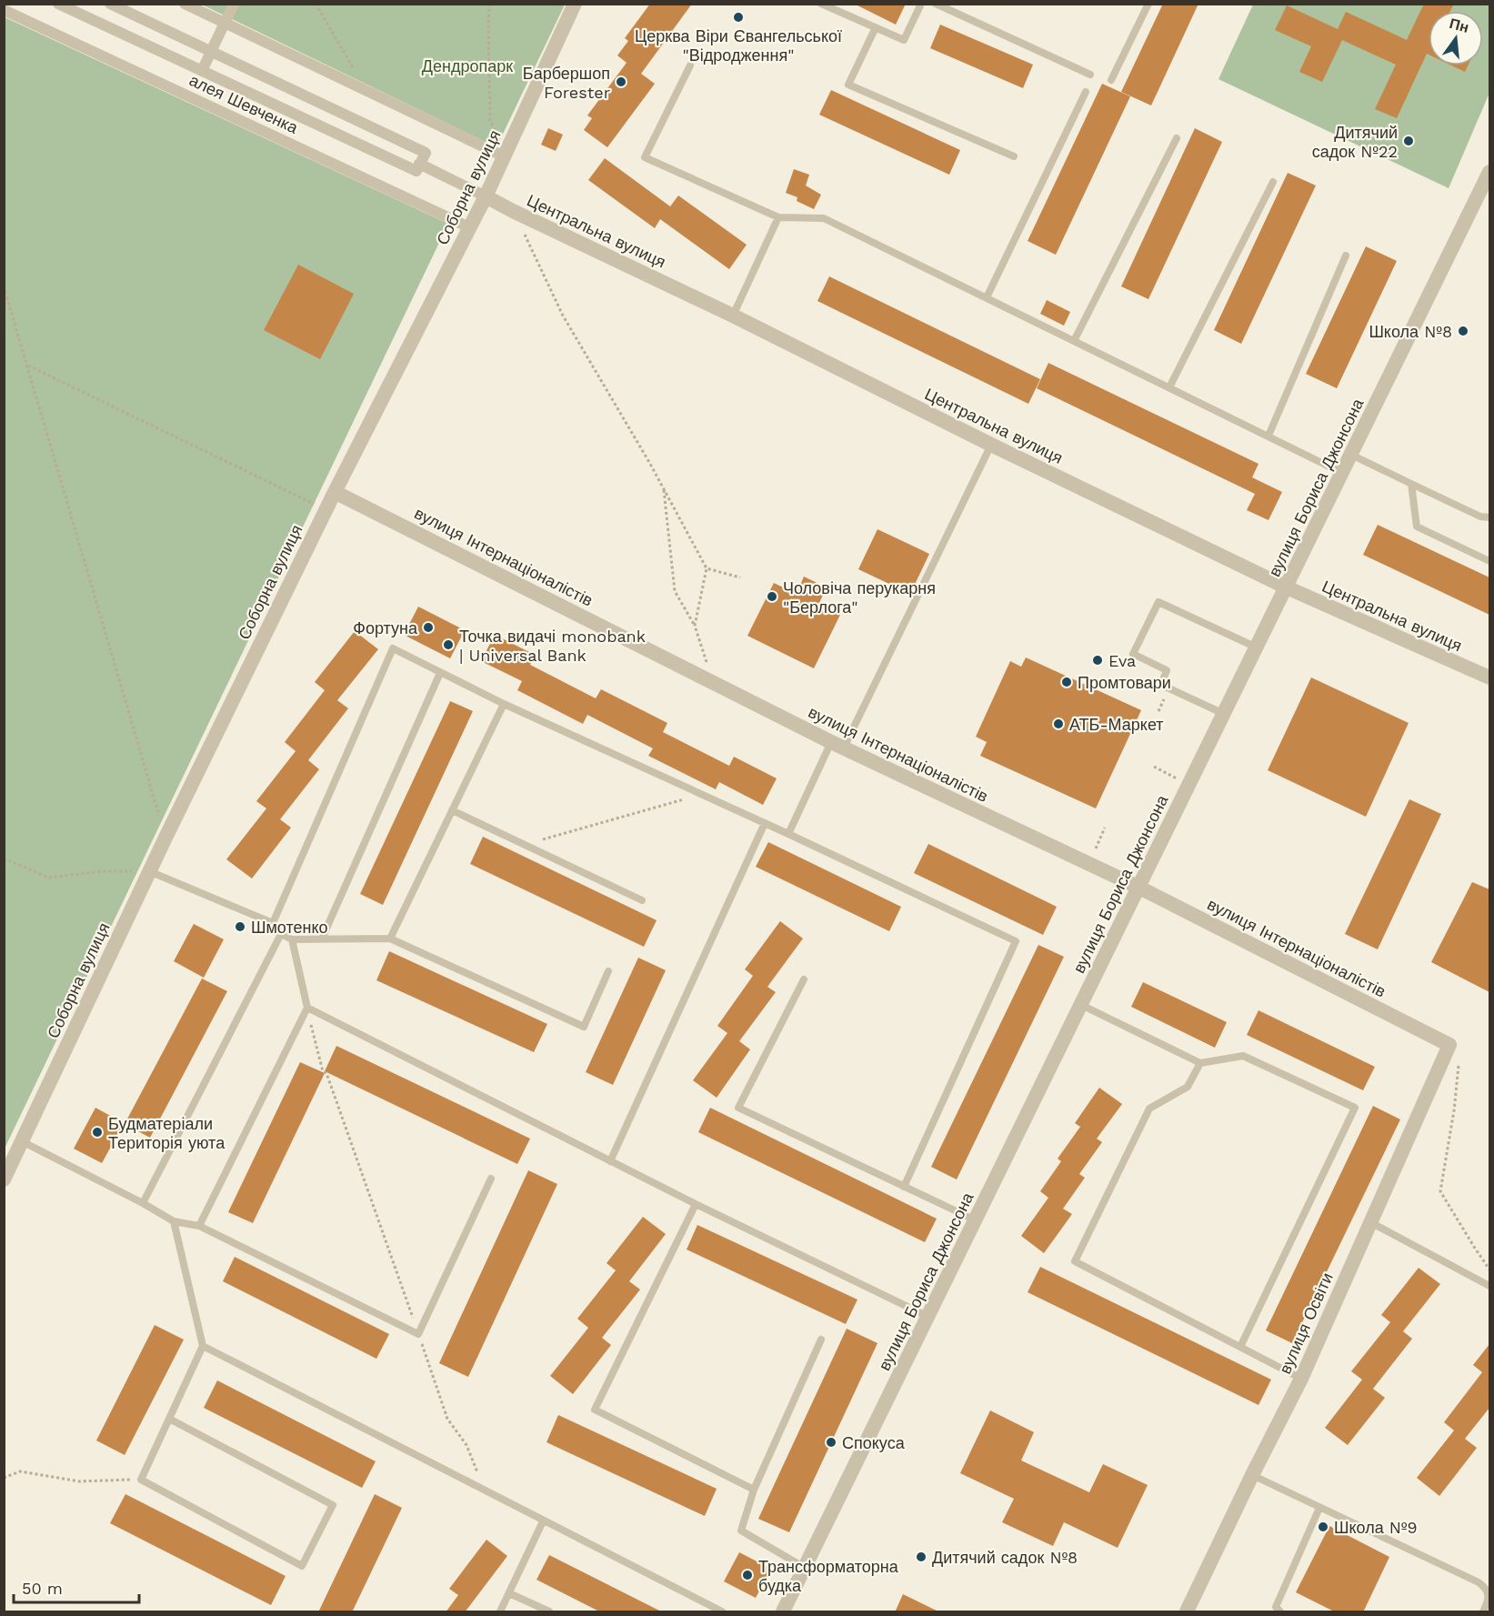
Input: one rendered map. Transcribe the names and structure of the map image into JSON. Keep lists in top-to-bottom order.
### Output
{
  "streets": {
    "street": [
      "алея Шевченка",
      "Соборна вулиця",
      "Центральна вулиця",
      "вулиця Бориса Джонсона",
      "вулиця Інтернаціоналістів",
      "вулиця Освіти"
    ]
  },
  "crossings": [
    ["алея Шевченка", "Соборна вулиця"],
    ["алея Шевченка", "Центральна вулиця"],
    ["Соборна вулиця", "Центральна вулиця"],
    ["Соборна вулиця", "вулиця Інтернаціоналістів"],
    ["Центральна вулиця", "вулиця Бориса Джонсона"],
    ["вулиця Бориса Джонсона", "вулиця Інтернаціоналістів"],
    ["вулиця Інтернаціоналістів", "вулиця Освіти"]
  ],
  "parks": ["Дендропарк"],
  "places": [
    "Церква Віри Євангельської \"Відродження\"",
    "Барбершоп Forester",
    "Дитячий садок №22",
    "Школа №8",
    "Чоловіча перукарня \"Берлога\"",
    "Фортуна",
    "Точка видачі monobank | Universal Bank",
    "Eva",
    "Промтовари",
    "АТБ-Маркет",
    "Шмотенко",
    "Будматеріали Територія уюта",
    "Спокуса",
    "Школа №9",
    "Дитячий садок №8",
    "Трансформаторна будка"
  ],
  "scale_bar": "50 m",
  "north": "top"
}
